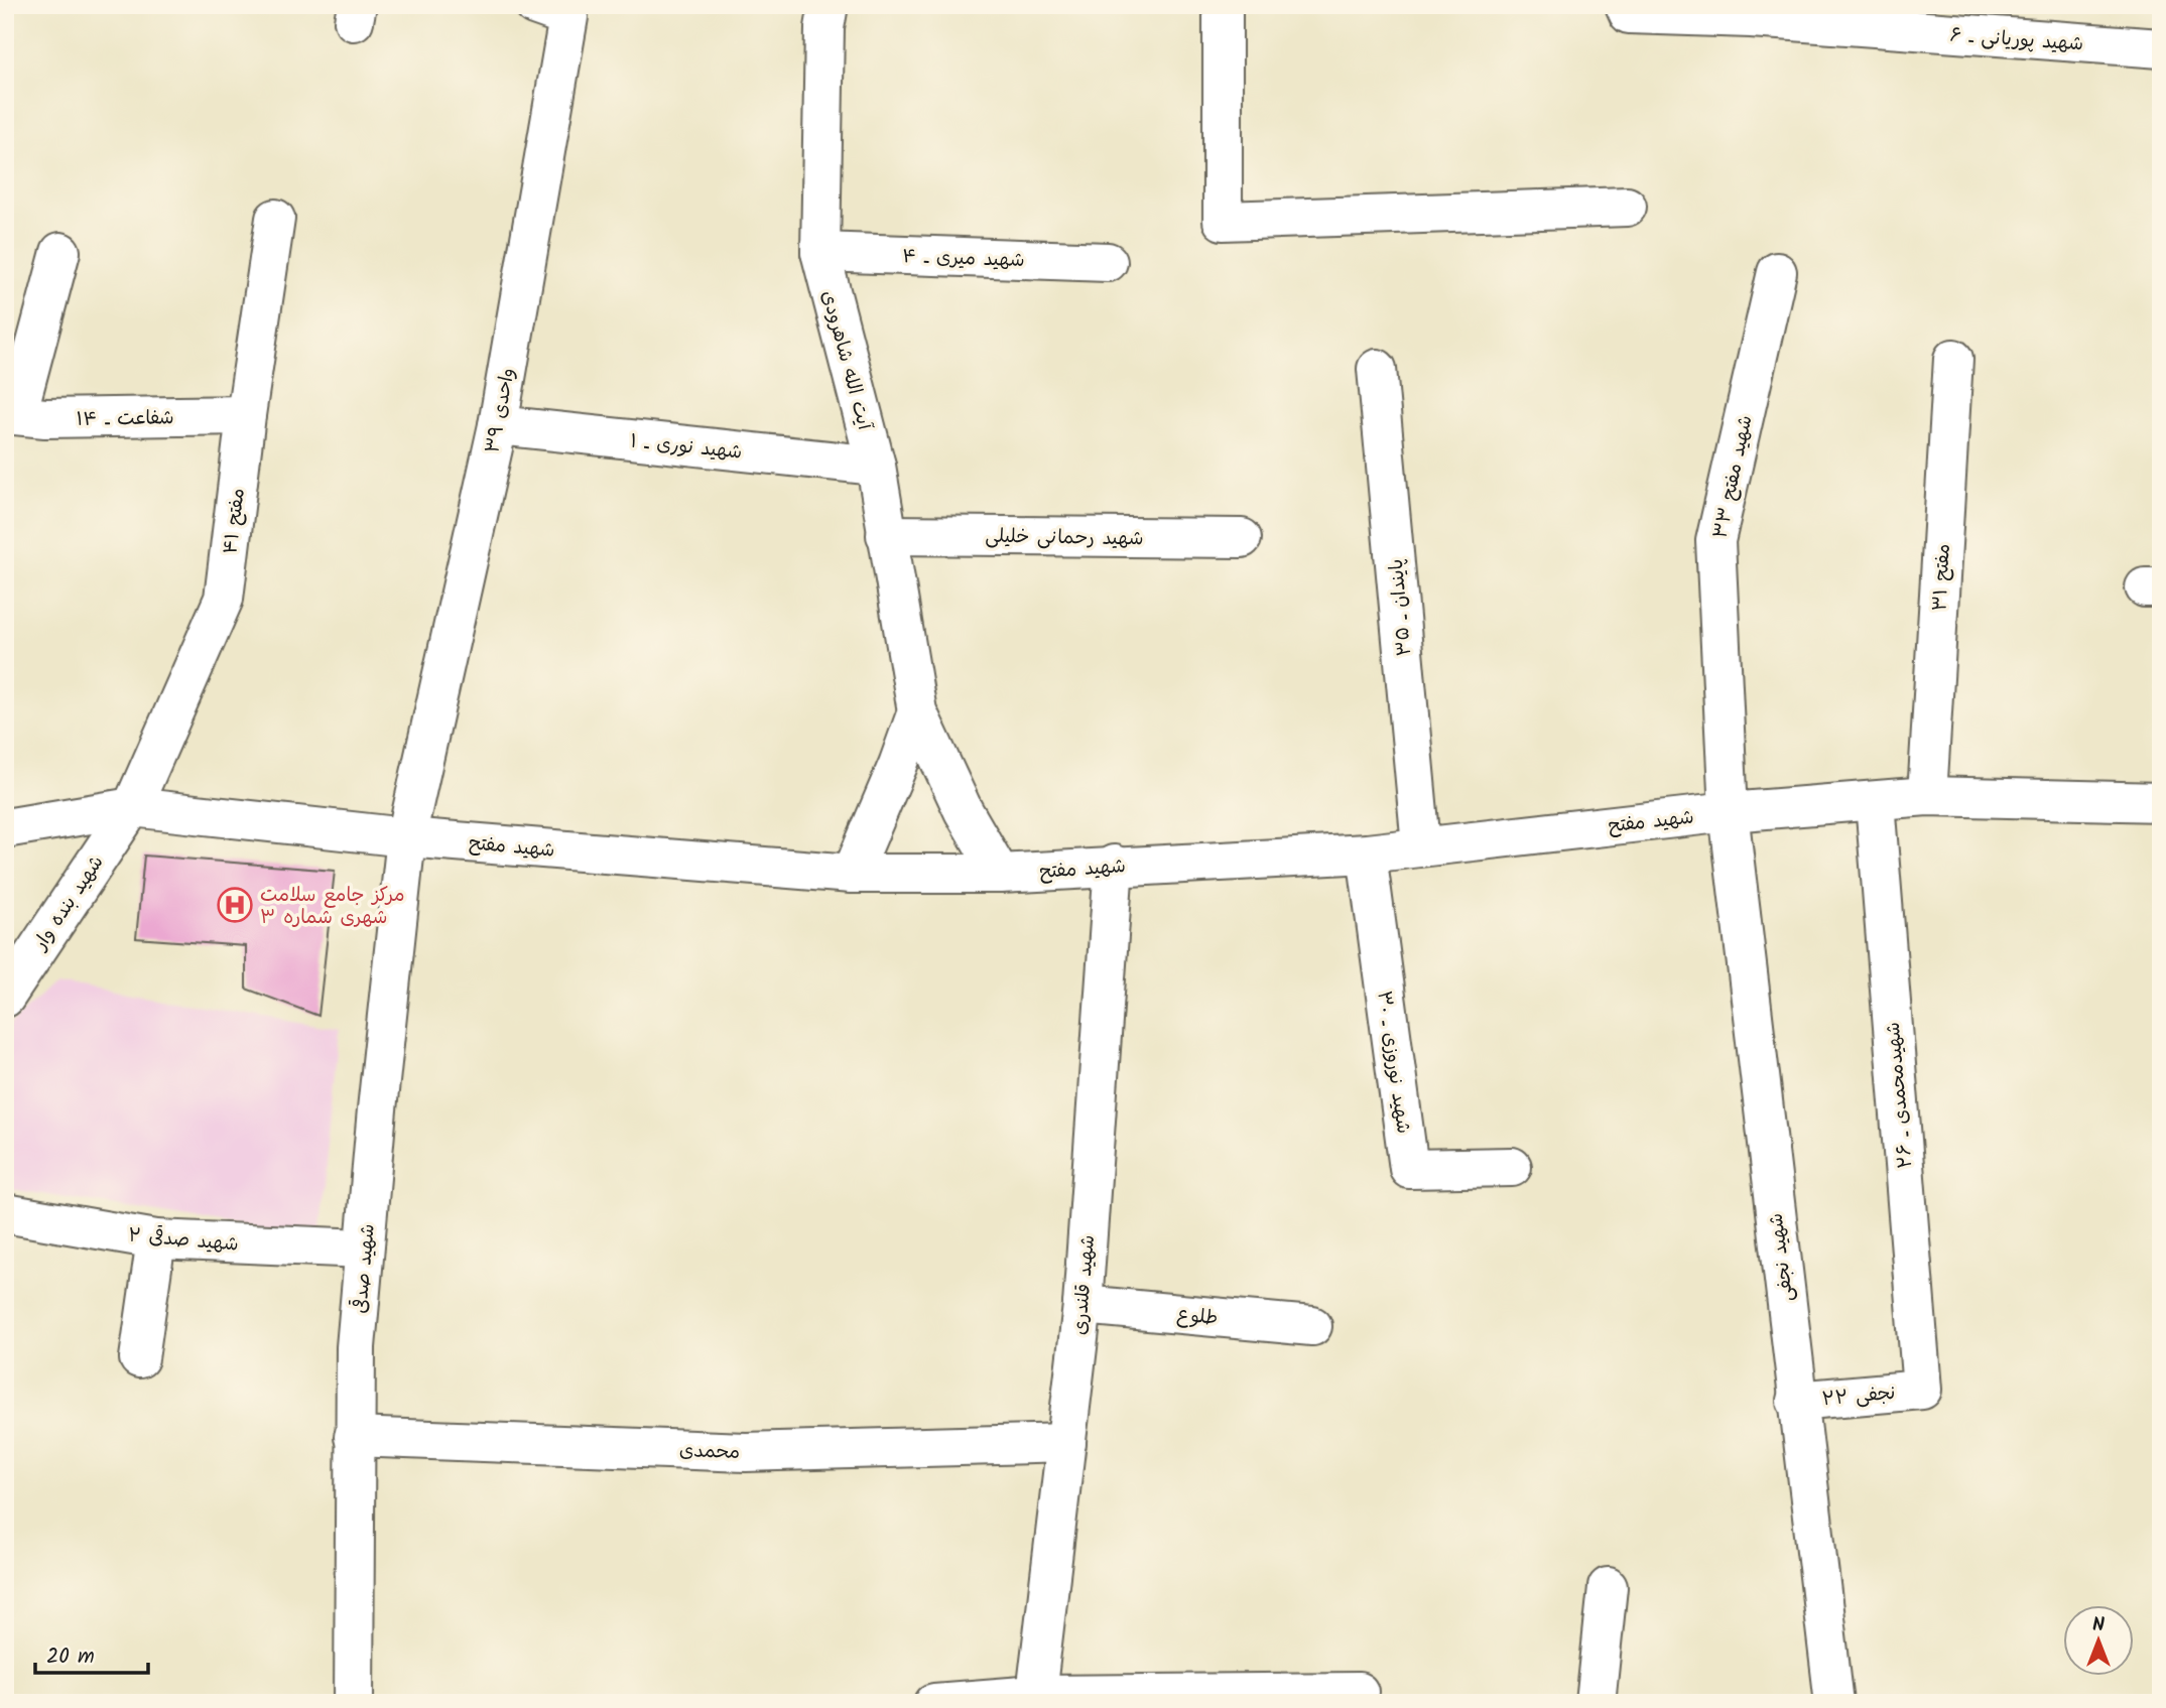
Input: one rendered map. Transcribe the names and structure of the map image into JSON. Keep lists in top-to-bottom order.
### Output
{
  "streets": {
    "street": [
      "شهید پوریانی ـ ۶",
      "شهید میری ـ ۴",
      "آیت الله شاهرودی",
      "واحدی ۳۹",
      "شفاعت ـ ۱۴",
      "شهید نوری ـ ۱",
      "شهید مفتح ۳۳",
      "مفتح ۴۱",
      "شهید رحمانی خلیلی",
      "مفتح ۳۱",
      "پایندان ـ ۳۵",
      "شهید مفتح",
      "شهید بنده وار",
      "شهید نوروزی ـ ۳۰",
      "شهیدمحمدی ـ ۲۶",
      "شهید صدقی ۲",
      "شهید نجفی",
      "شهید صدقی",
      "شهید قلندری",
      "طلوع",
      "نجفی ۲۲",
      "محمدی"
    ]
  },
  "crossings": [
    ["شهید میری ـ ۴", "آیت الله شاهرودی"],
    ["آیت الله شاهرودی", "شهید نوری ـ ۱"],
    ["آیت الله شاهرودی", "شهید رحمانی خلیلی"],
    ["واحدی ۳۹", "شهید نوری ـ ۱"],
    ["واحدی ۳۹", "شهید مفتح"],
    ["واحدی ۳۹", "شهید صدقی"],
    ["شفاعت ـ ۱۴", "مفتح ۴۱"],
    ["شهید مفتح ۳۳", "شهید مفتح"],
    ["شهید مفتح ۳۳", "شهید نجفی"],
    ["مفتح ۴۱", "شهید مفتح"],
    ["مفتح ۴۱", "شهید بنده وار"],
    ["مفتح ۳۱", "شهید مفتح"],
    ["پایندان ـ ۳۵", "شهید مفتح"],
    ["شهید مفتح", "شهید بنده وار"],
    ["شهید مفتح", "شهید نوروزی ـ ۳۰"],
    ["شهید مفتح", "شهیدمحمدی ـ ۲۶"],
    ["شهید مفتح", "شهید نجفی"],
    ["شهید مفتح", "شهید صدقی"],
    ["شهید مفتح", "شهید قلندری"],
    ["شهیدمحمدی ـ ۲۶", "نجفی ۲۲"],
    ["شهید صدقی ۲", "شهید صدقی"],
    ["شهید نجفی", "نجفی ۲۲"],
    ["شهید صدقی", "محمدی"],
    ["شهید قلندری", "طلوع"],
    ["شهید قلندری", "محمدی"]
  ],
  "places": {
    "hospital": ["مرکز جامع سلامت شهری شماره ۳"]
  },
  "scale_bar": "20 m",
  "north": "top"
}
